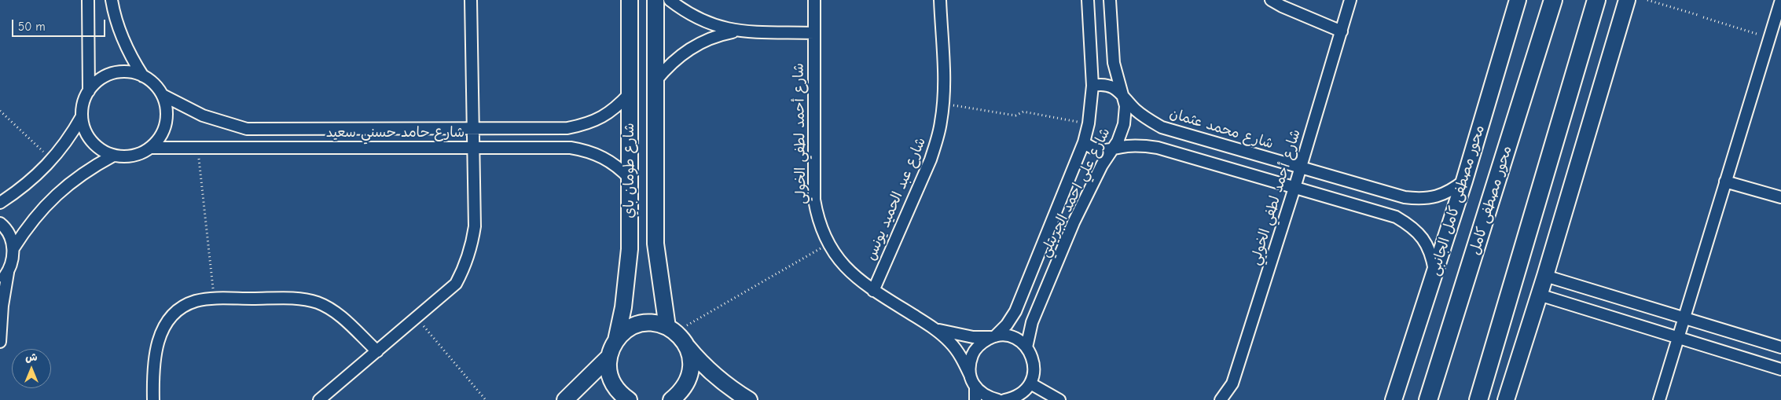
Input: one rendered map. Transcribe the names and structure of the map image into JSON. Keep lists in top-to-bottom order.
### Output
{
  "streets": {
    "main road": ["محور مصطفى كامل"],
    "street": [
      "شارع محمد عثمان",
      "شارع حامد حسني سعيد",
      "شارع أحمد لطفي الخولي",
      "شارع طومان باي",
      "شارع علي احمد الجريتلي",
      "شارع عبد الحميد يونس",
      "محور مصطفى كامل الجانبى"
    ]
  },
  "crossings": [
    ["شارع محمد عثمان", "شارع أحمد لطفي الخولي"],
    ["شارع محمد عثمان", "شارع علي احمد الجريتلي"],
    ["شارع محمد عثمان", "محور مصطفى كامل الجانبى"],
    ["شارع حامد حسني سعيد", "شارع طومان باي"],
    ["شارع أحمد لطفي الخولي", "شارع علي احمد الجريتلي"],
    ["شارع أحمد لطفي الخولي", "شارع عبد الحميد يونس"]
  ],
  "scale_bar": "50 m",
  "north": "top"
}
